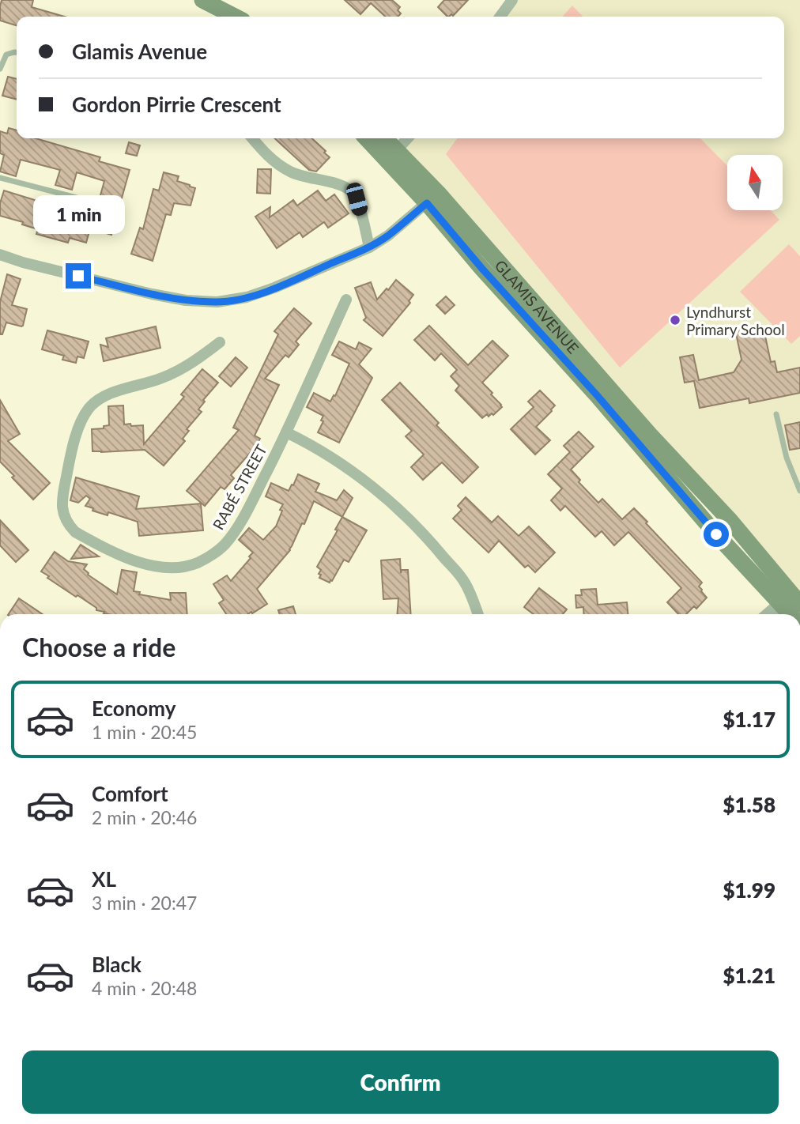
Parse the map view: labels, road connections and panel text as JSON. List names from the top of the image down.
{
  "streets": {
    "main road": ["GLAMIS AVENUE"],
    "street": ["RABÉ STREET"]
  },
  "places": ["Lyndhurst Primary School"],
  "north": "top",
  "page": {
    "banner": ["Glamis Avenue", "Gordon Pirrie Crescent"],
    "bubble": "1 min",
    "heading": "Choose a ride",
    "list": [
      {
        "name": "Economy",
        "note": "1 min · 20:45",
        "value": "$1.17"
      },
      {
        "name": "Comfort",
        "note": "2 min · 20:46",
        "value": "$1.58"
      },
      {
        "name": "XL",
        "note": "3 min · 20:47",
        "value": "$1.99"
      },
      {
        "name": "Black",
        "note": "4 min · 20:48",
        "value": "$1.21"
      }
    ],
    "buttons": "Confirm"
  }
}
